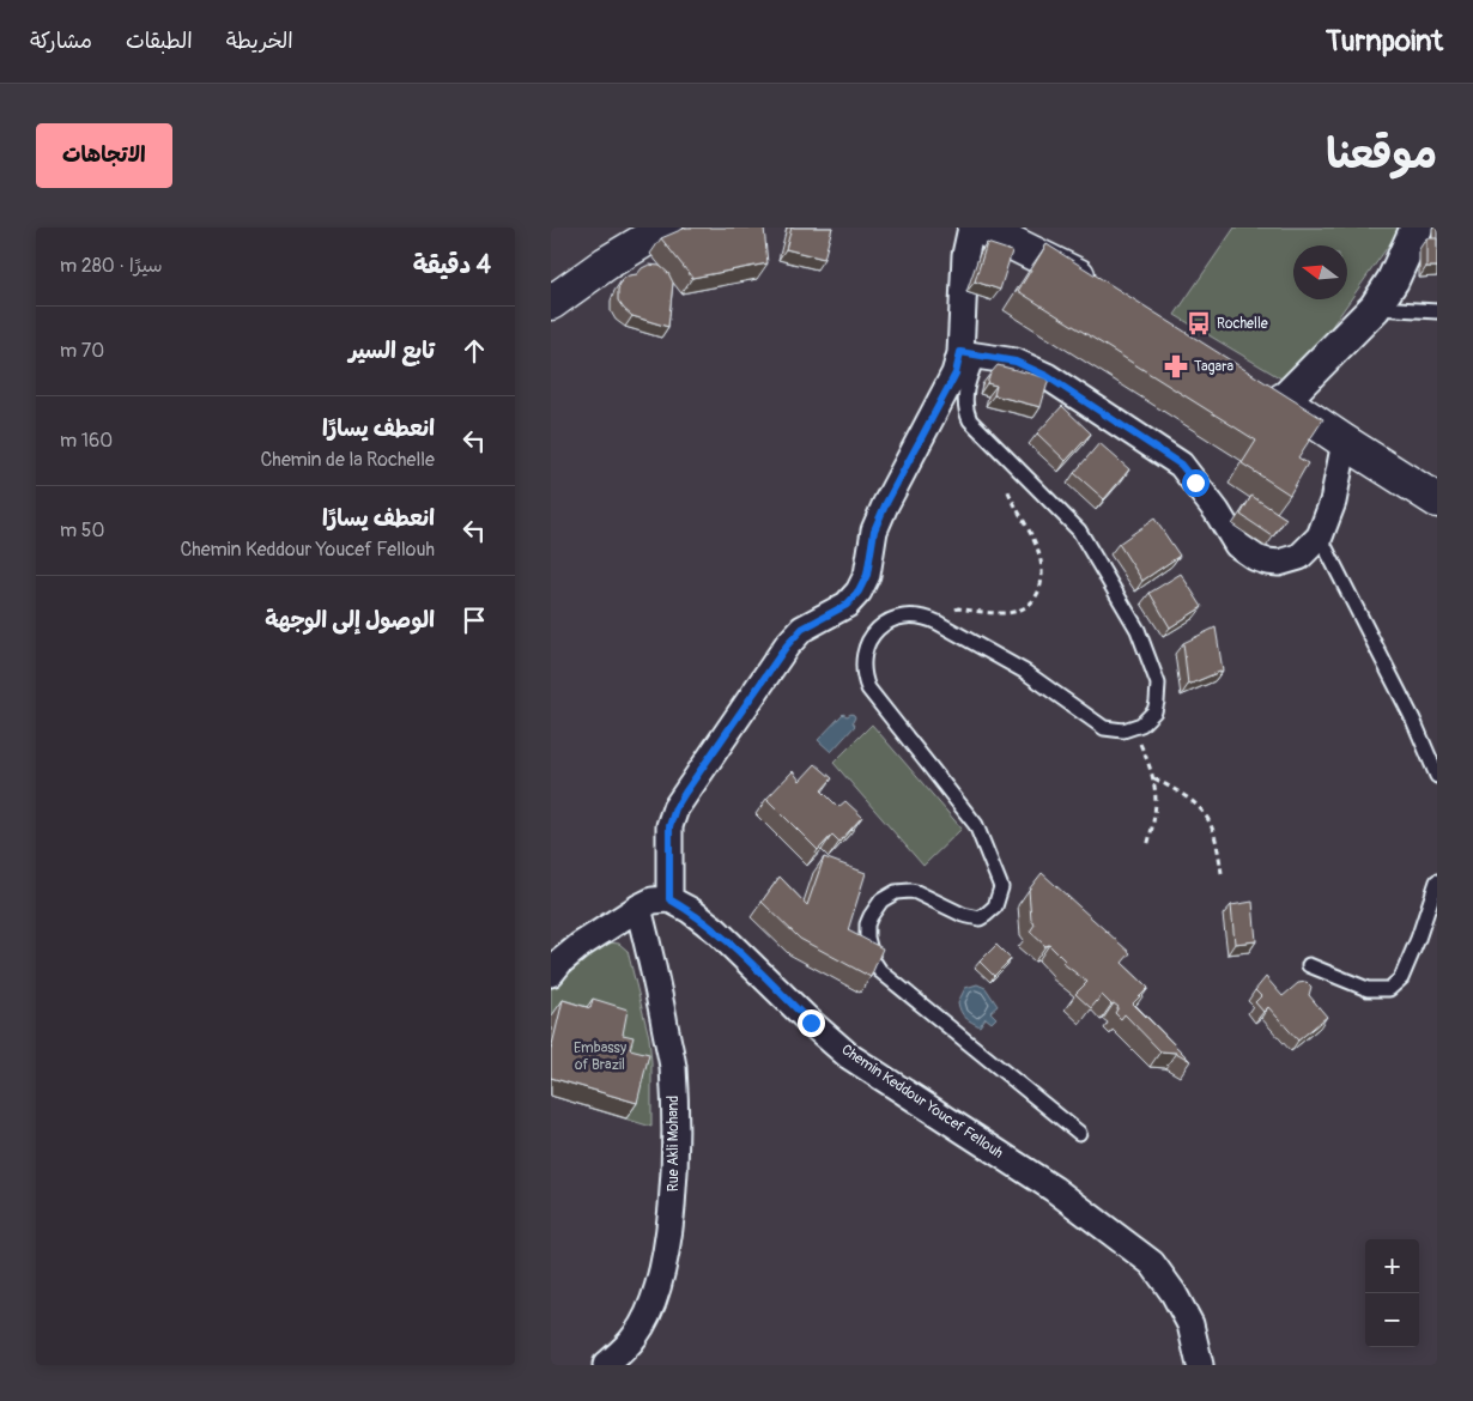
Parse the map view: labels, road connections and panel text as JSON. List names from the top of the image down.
{
  "streets": {
    "street": ["Chemin Keddour Youcef Fellouh", "Rue Akli Mohand"]
  },
  "parks": ["Embassy of Brazil"],
  "places": {
    "bus stop": ["Rochelle"],
    "pharmacy": ["Tagara"]
  },
  "north": "left",
  "page": {
    "header": "Turnpoint",
    "nav": ["الخريطة", "الطبقات", "مشاركة"],
    "title": "موقعنا",
    "buttons": "الاتجاهات",
    "heading": ["4 دقيقة", "سيرًا · 280 m"],
    "list": [
      ["تابع السير", "70 m"],
      ["انعطف يسارًا", "Chemin de la Rochelle", "160 m"],
      ["انعطف يسارًا", "Chemin Keddour Youcef Fellouh", "50 m"],
      "الوصول إلى الوجهة"
    ],
    "map_buttons": ["+", "−"]
  }
}
